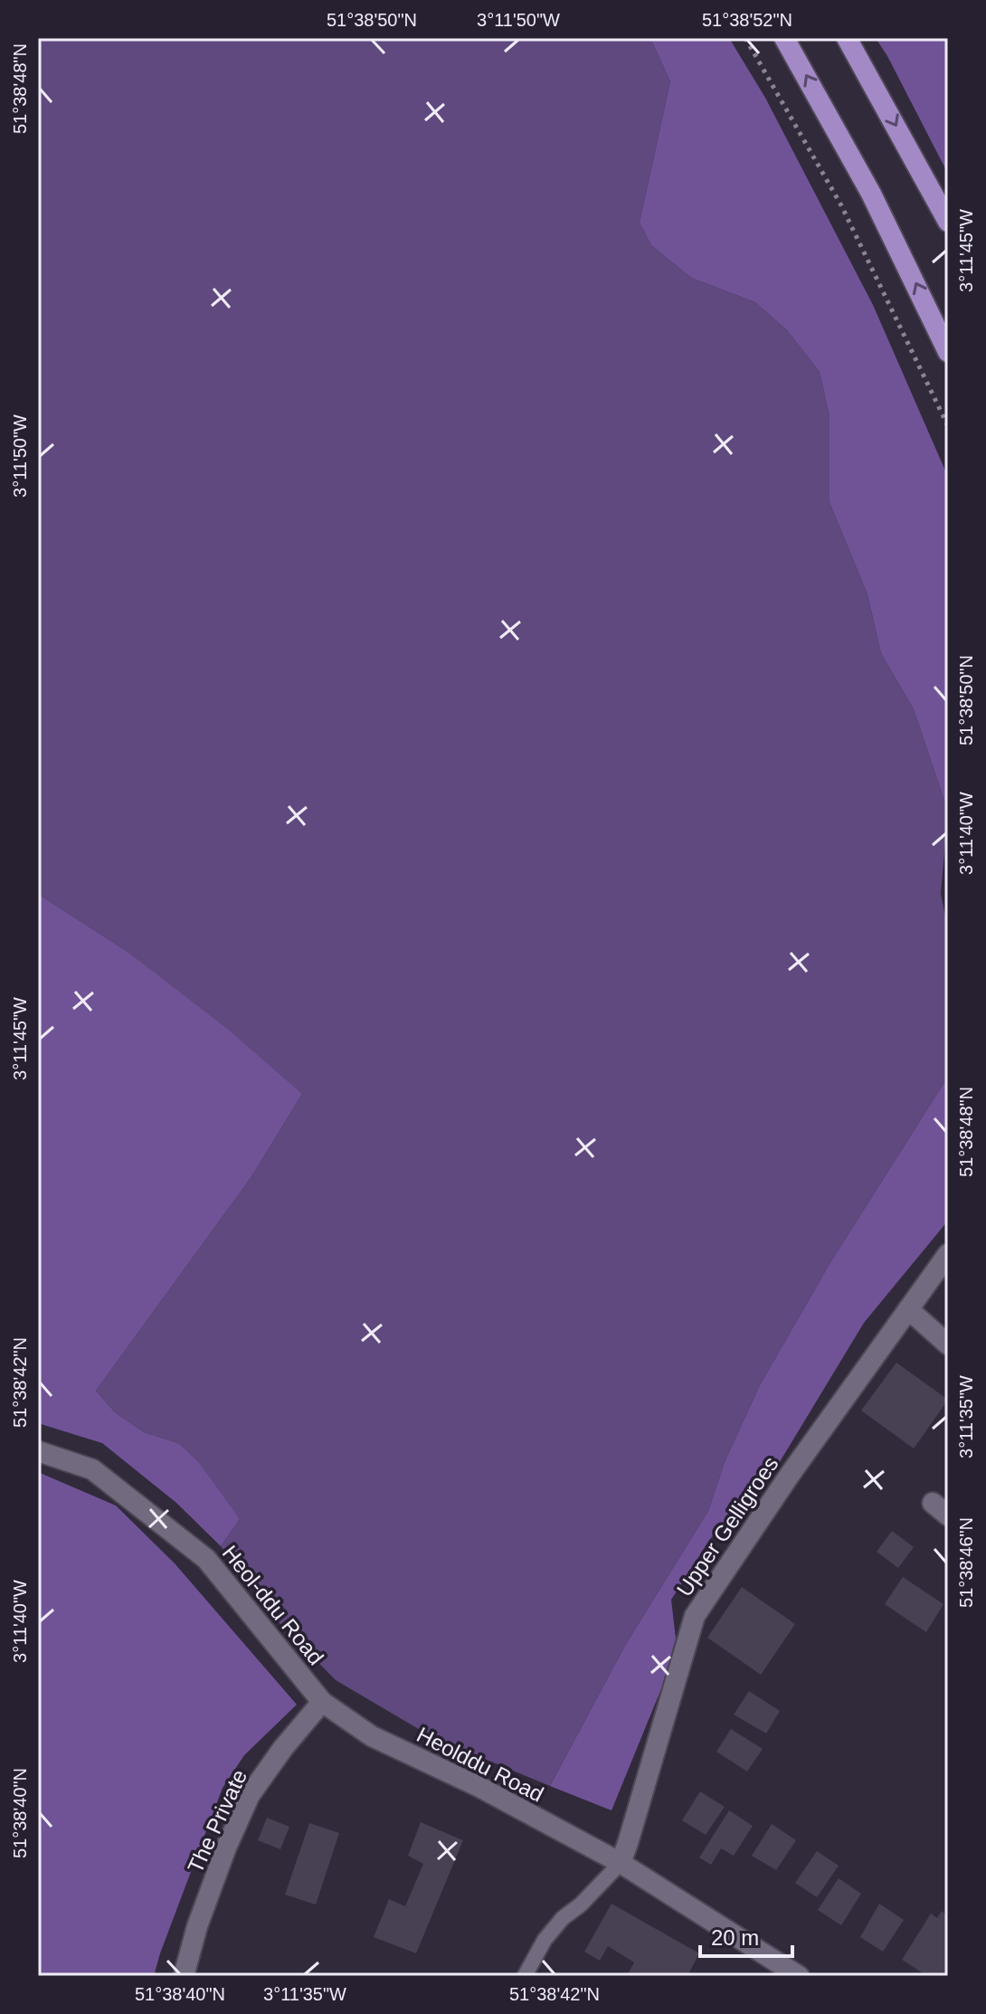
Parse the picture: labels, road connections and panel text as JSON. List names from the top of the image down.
{
  "streets": {
    "street": [
      "Upper Gelligroes",
      "Heol-ddu Road",
      "Heolddu Road",
      "The Private"
    ]
  },
  "crossings": [
    ["Upper Gelligroes", "Heolddu Road"],
    ["Heol-ddu Road", "Heolddu Road"],
    ["Heol-ddu Road", "The Private"],
    ["Heolddu Road", "The Private"]
  ],
  "scale_bar": "20 m",
  "coordinates": [
    "51°38'50\"N",
    "3°11'50\"W",
    "51°38'52\"N",
    "51°38'48\"N",
    "3°11'45\"W",
    "3°11'40\"W",
    "51°38'42\"N",
    "3°11'35\"W",
    "51°38'46\"N",
    "51°38'40\"N"
  ]
}
